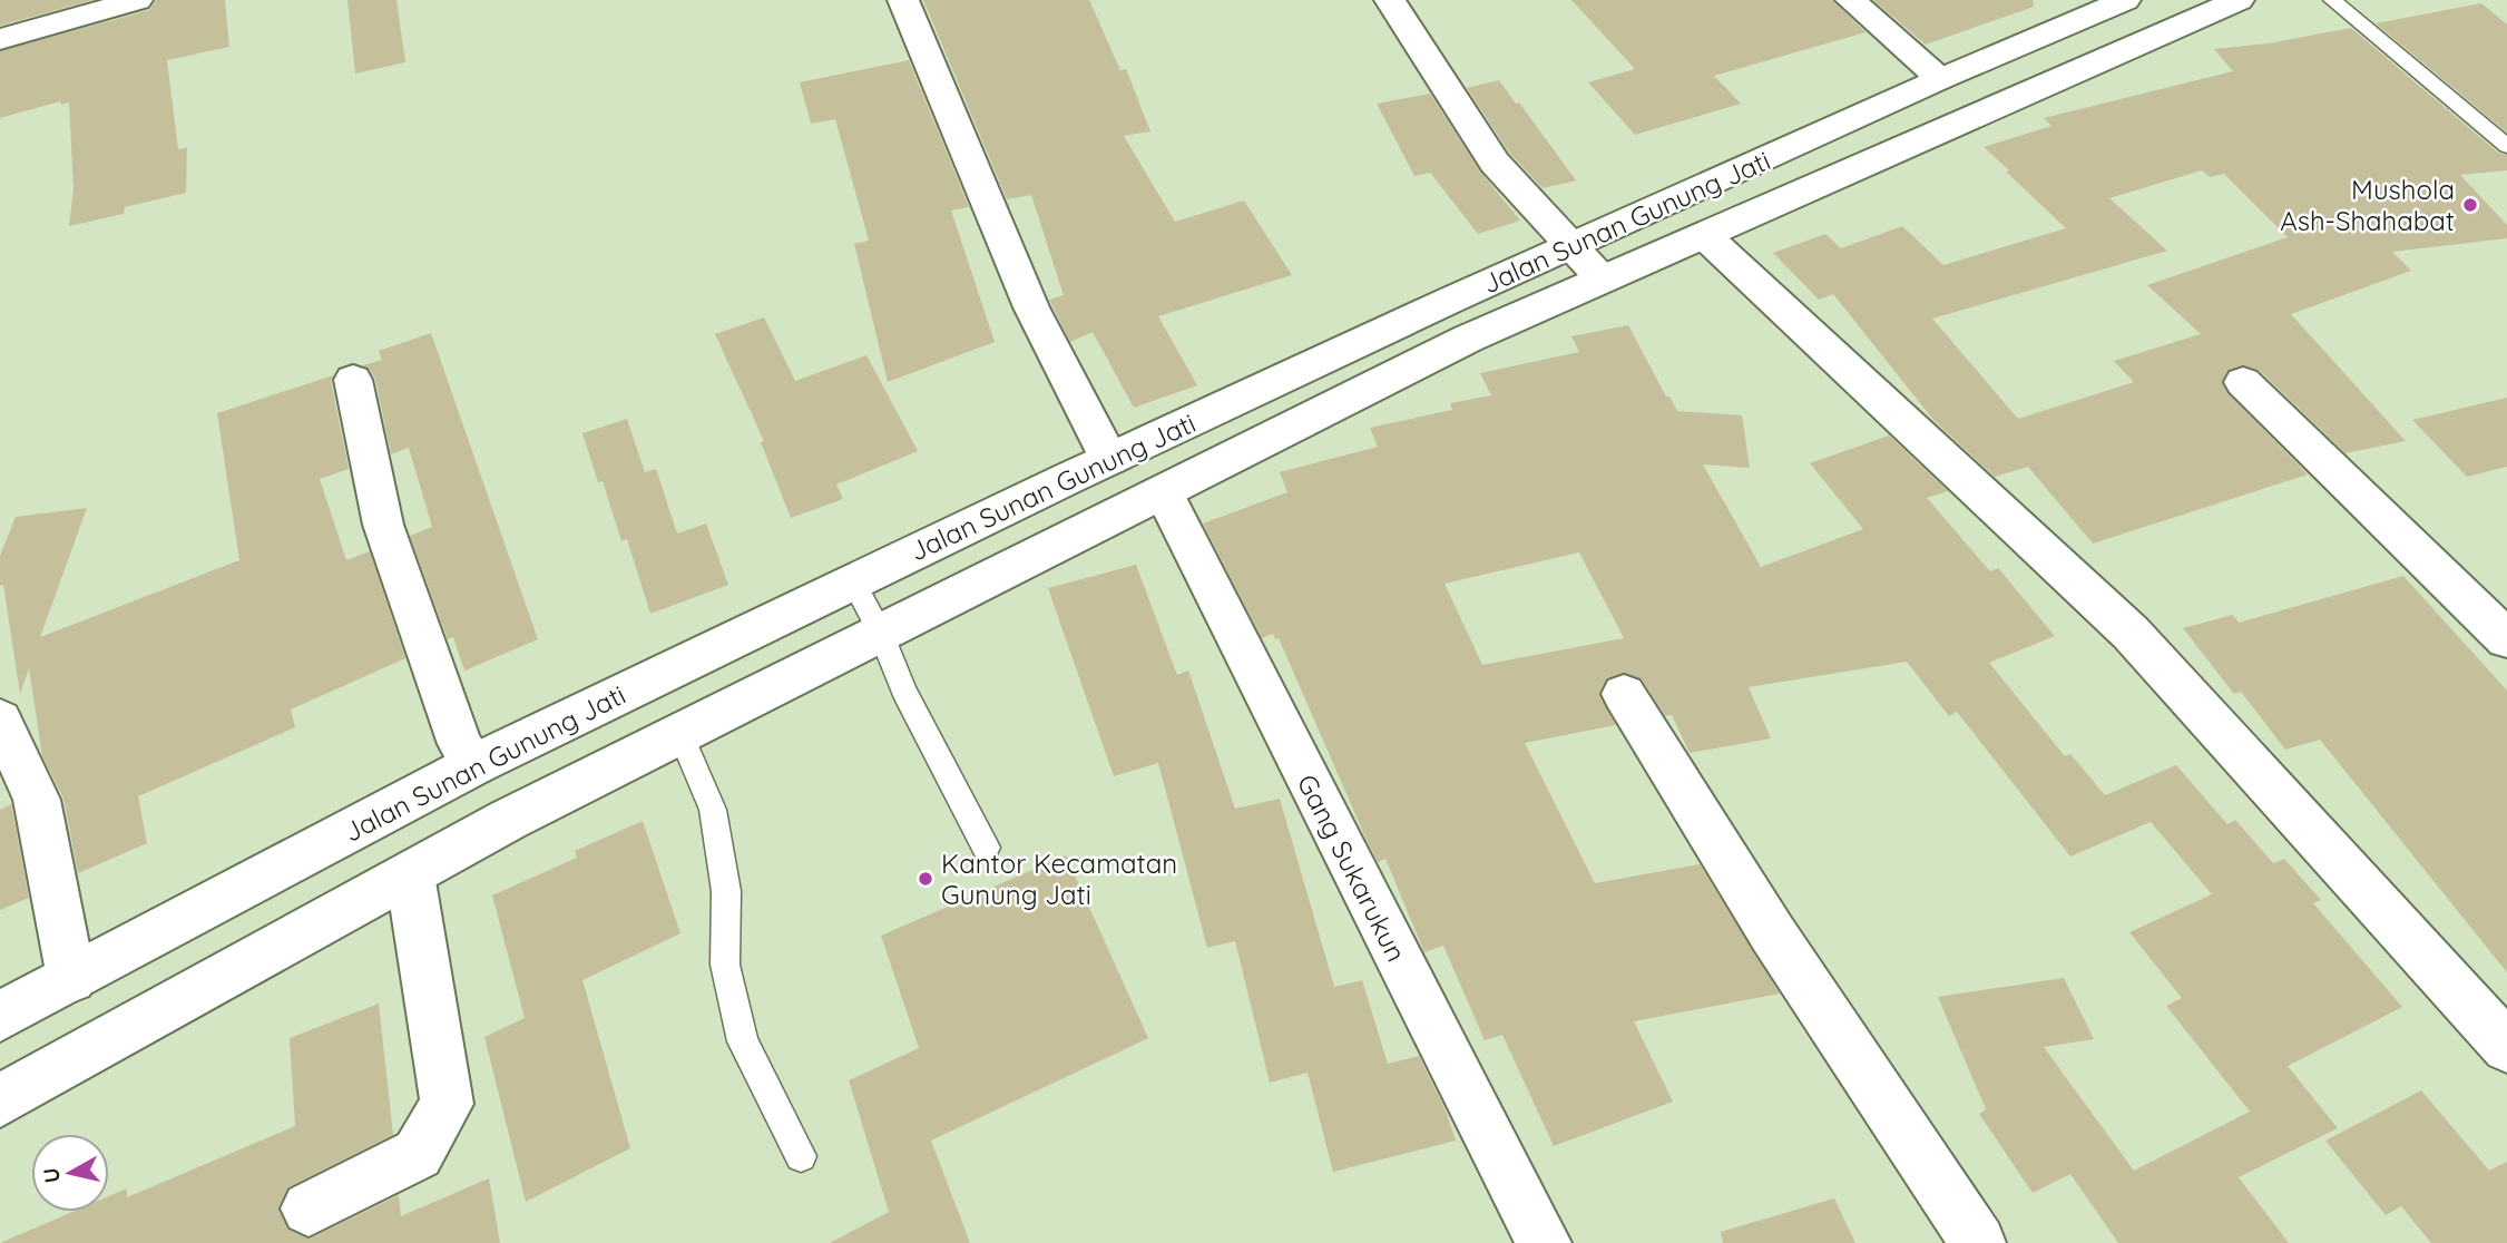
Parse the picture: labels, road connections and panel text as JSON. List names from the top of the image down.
{
  "streets": {
    "main road": ["Jalan Sunan Gunung Jati", "Gang Sukarukun"]
  },
  "places": ["Mushola Ash-Shahabat", "Kantor Kecamatan Gunung Jati"],
  "north": "left"
}
